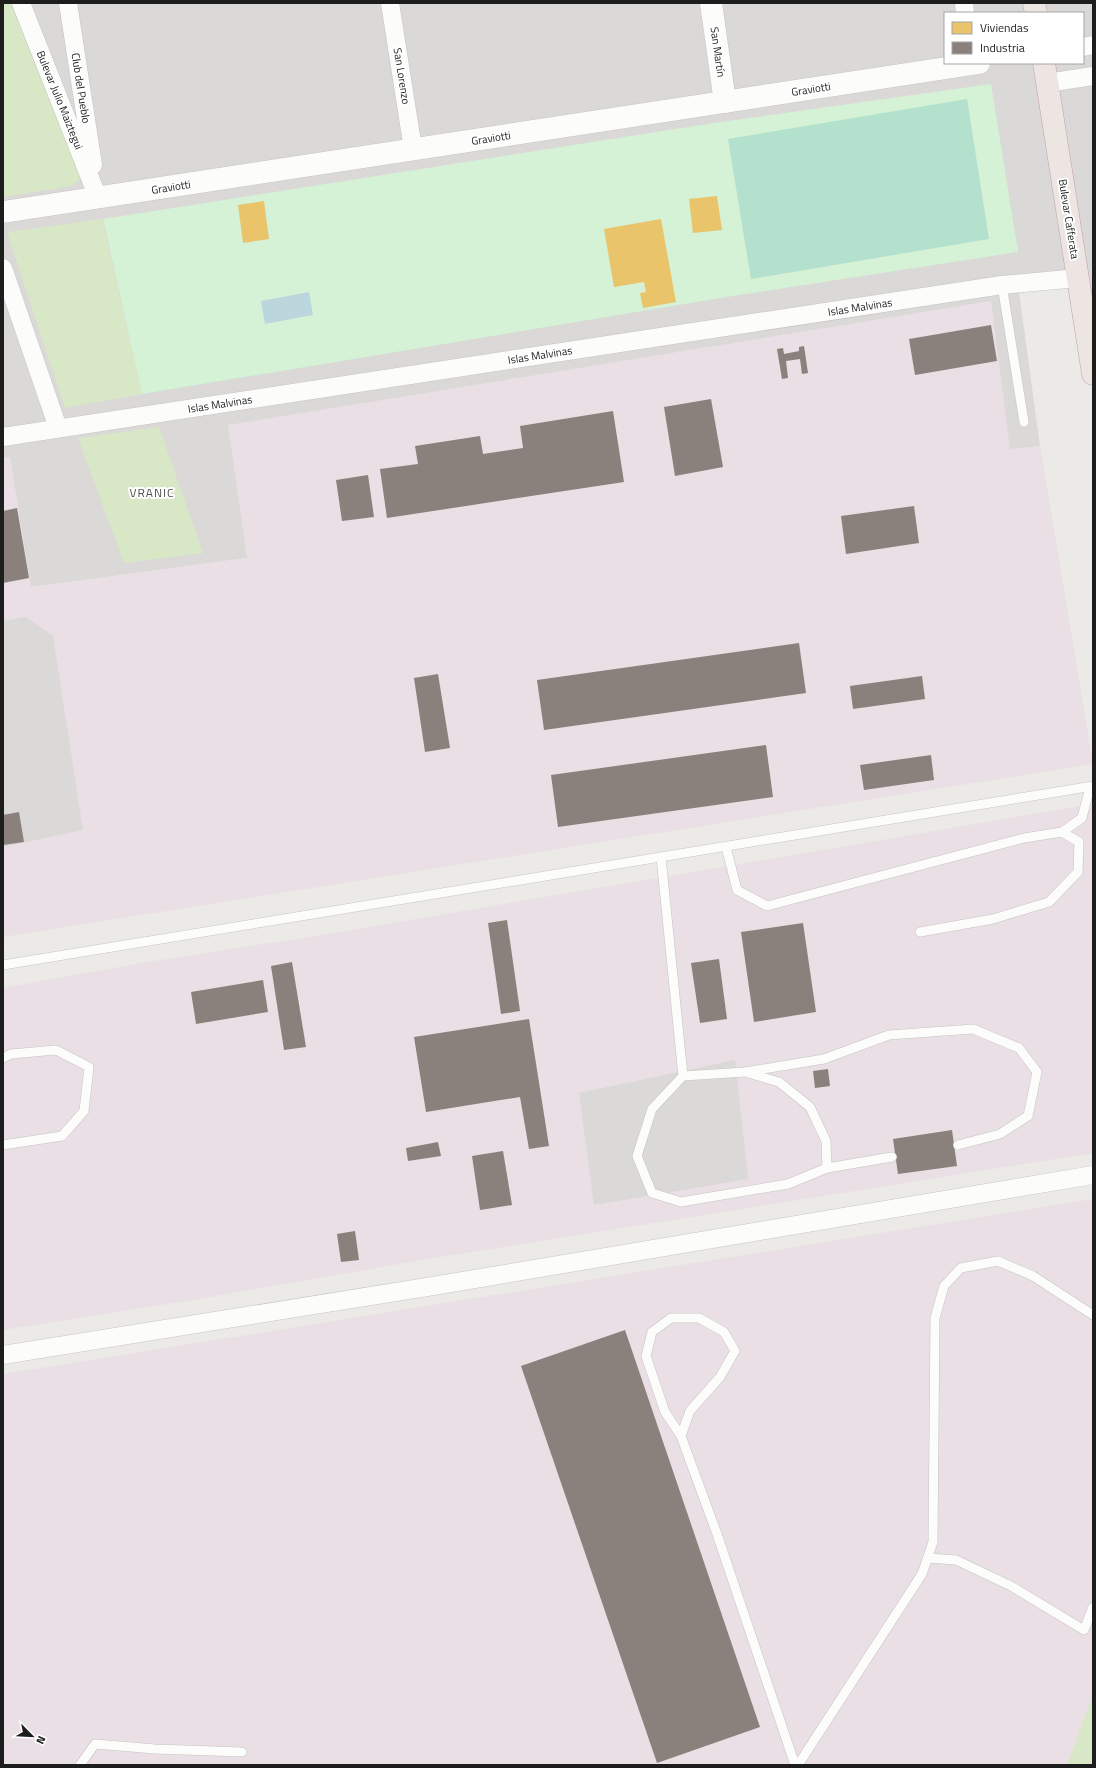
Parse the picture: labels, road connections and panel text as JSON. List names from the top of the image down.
{
  "streets": {
    "highway": ["Bulevar Cafferata"],
    "street": [
      "San Martín",
      "San Lorenzo",
      "Club del Pueblo",
      "Graviotti",
      "Bulevar Julio Maiztegui",
      "Islas Malvinas"
    ]
  },
  "crossings": [
    ["San Martín", "Graviotti"],
    ["San Lorenzo", "Graviotti"],
    ["Club del Pueblo", "Graviotti"],
    ["Club del Pueblo", "Bulevar Julio Maiztegui"],
    ["Graviotti", "Bulevar Julio Maiztegui"],
    ["Bulevar Cafferata", "Islas Malvinas"]
  ],
  "districts": ["VRANIC"],
  "legend": ["Viviendas", "Industria"],
  "north": "bottom right"
}
